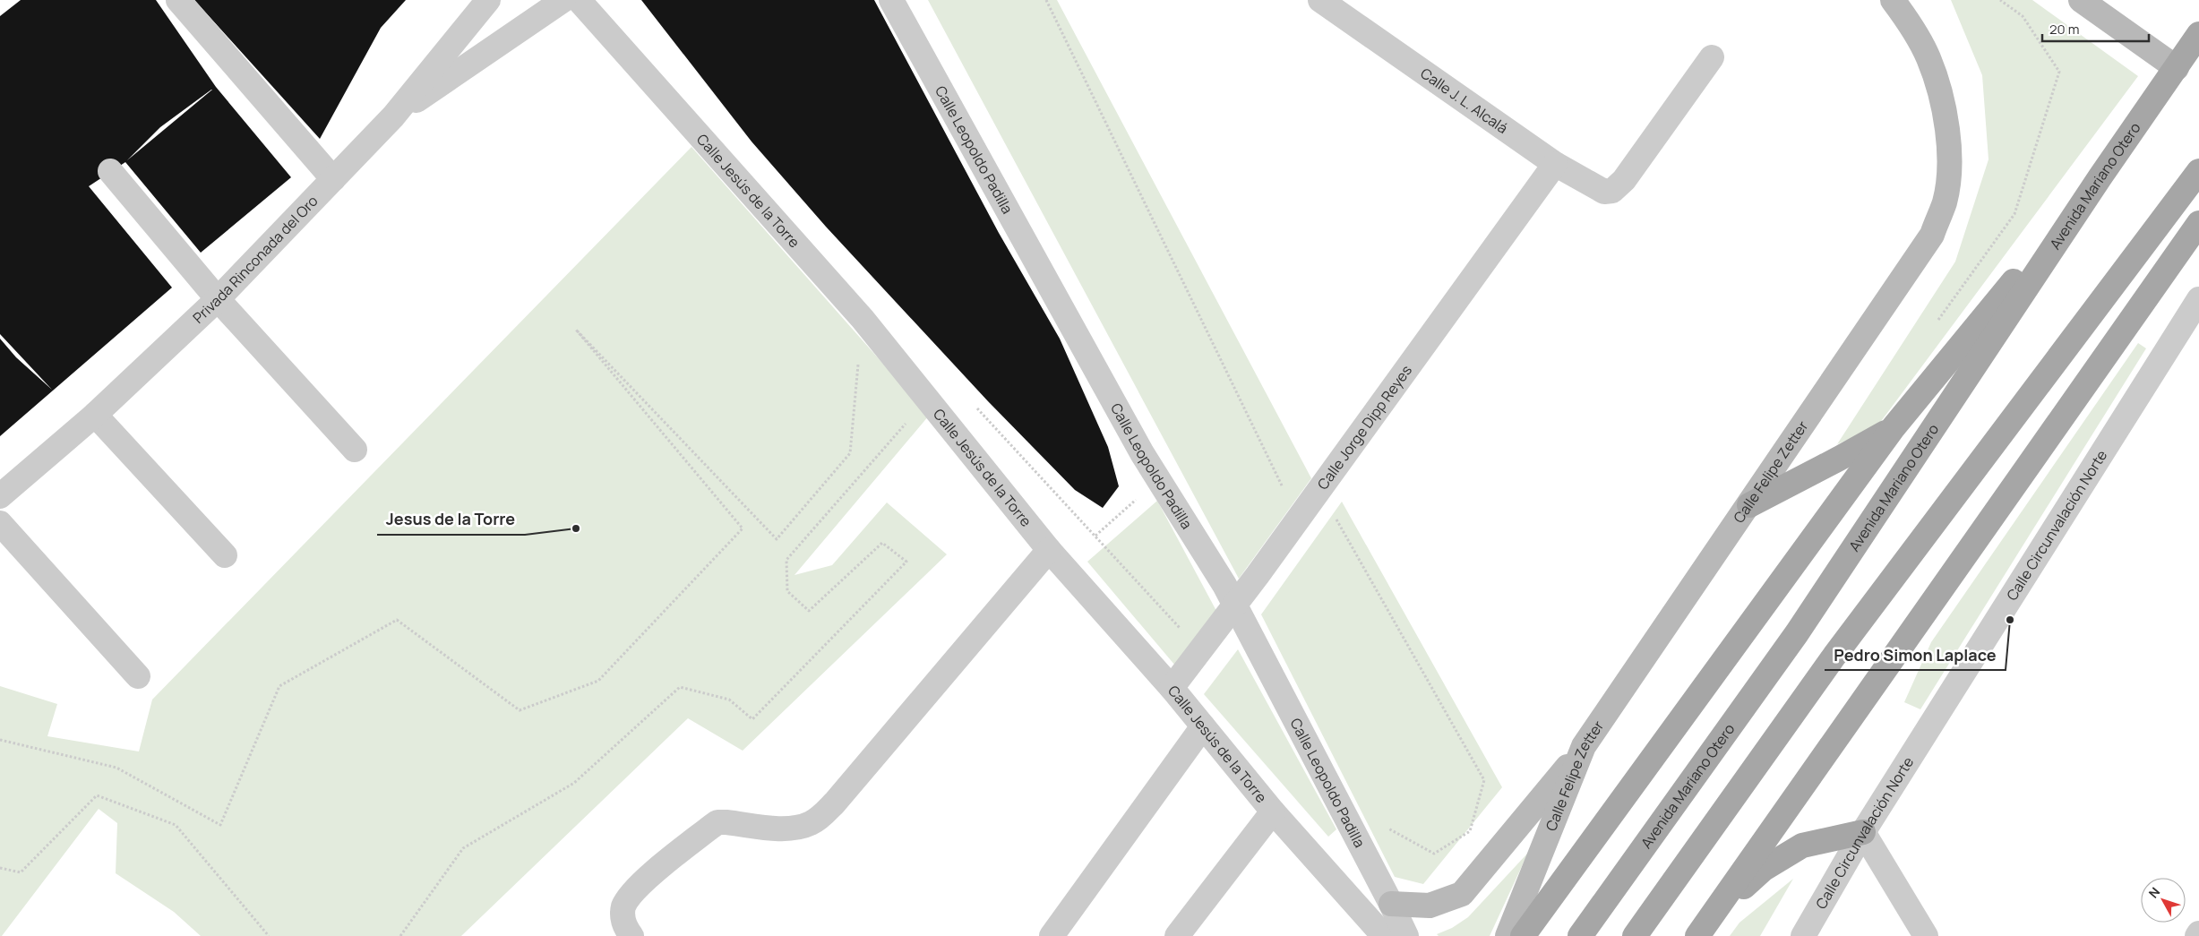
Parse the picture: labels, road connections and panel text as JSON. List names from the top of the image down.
{
  "streets": {
    "main road": ["Avenida Mariano Otero", "Calle Felipe Zetter"],
    "street": [
      "Calle J. L. Alcalá",
      "Calle Leopoldo Padilla",
      "Calle Jesús de la Torre",
      "Privada Rinconada del Oro",
      "Calle Jorge Dipp Reyes",
      "Calle Circunvalación Norte"
    ]
  },
  "crossings": [
    ["Calle J. L. Alcalá", "Calle Jorge Dipp Reyes"],
    ["Calle Leopoldo Padilla", "Calle Jorge Dipp Reyes"],
    ["Calle Jesús de la Torre", "Calle Jorge Dipp Reyes"]
  ],
  "places": ["Jesus de la Torre", "Pedro Simon Laplace"],
  "scale_bar": "20 m",
  "north": "top left"
}
